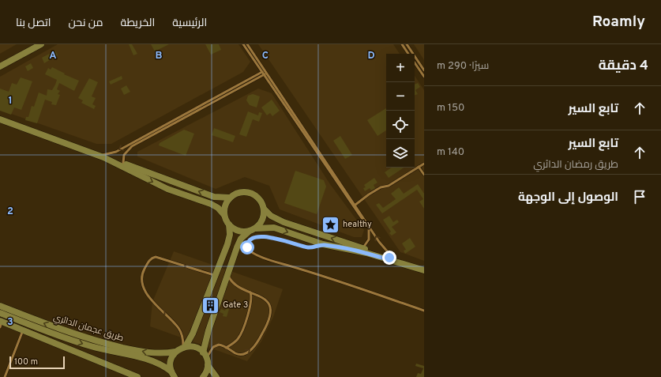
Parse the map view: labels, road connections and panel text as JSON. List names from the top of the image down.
{
  "streets": {
    "street": ["طريق عجمان الدائري"]
  },
  "places": {
    "place": ["healthy"],
    "building": ["Gate 3"]
  },
  "scale_bar": "100 m",
  "page": {
    "header": "Roamly",
    "nav": [
      "الرئيسية",
      "الخريطة",
      "من نحن",
      "اتصل بنا"
    ],
    "heading": ["4 دقيقة", "سيرًا · 290 m"],
    "map_buttons": ["+", "−"],
    "list": [
      ["تابع السير", "150 m"],
      ["تابع السير", "طريق رمضان الدائري", "140 m"],
      "الوصول إلى الوجهة"
    ],
    "scale": "100 m"
  },
  "grid": {
    "columns": [
      "A",
      "B",
      "C",
      "D"
    ],
    "rows": ["1", "2", "3"]
  }
}
